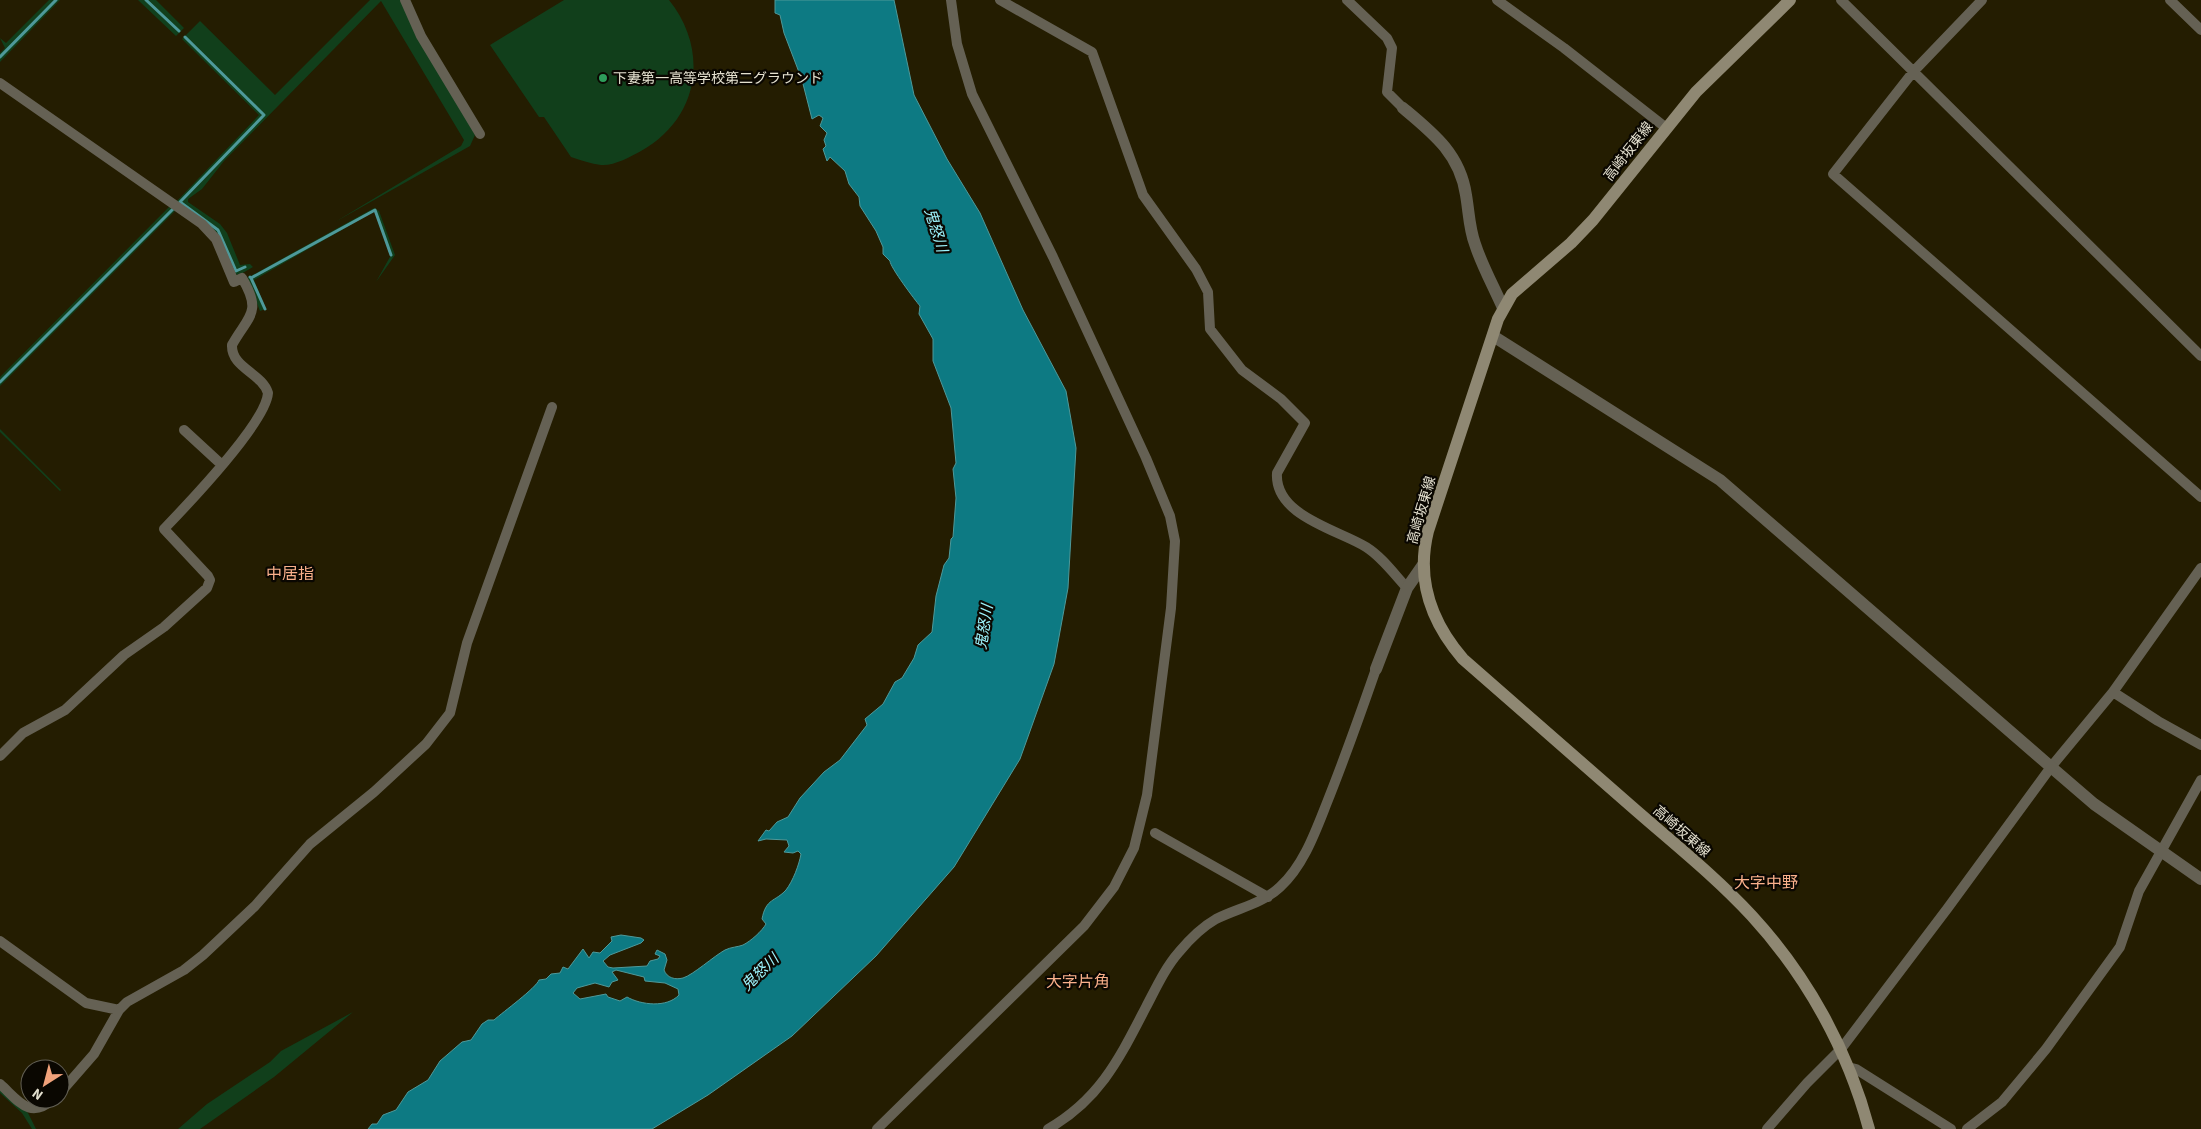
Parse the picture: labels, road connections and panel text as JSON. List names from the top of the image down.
{
  "streets": {
    "main road": ["高崎坂東線"]
  },
  "districts": ["中居指", "大字中野", "大字片角"],
  "water": ["鬼怒川"],
  "places": ["下妻第一高等学校第二グラウンド"],
  "north": "bottom left"
}
